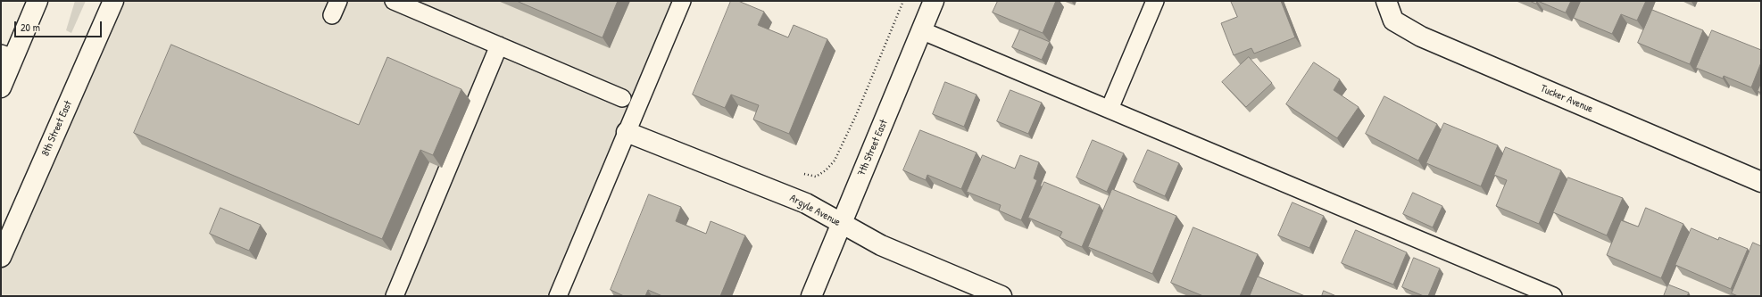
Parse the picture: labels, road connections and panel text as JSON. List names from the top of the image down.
{
  "streets": {
    "street": [
      "Tucker Avenue",
      "8th Street East",
      "7th Street East",
      "Argyle Avenue"
    ]
  },
  "crossings": [
    ["7th Street East", "Argyle Avenue"]
  ],
  "scale_bar": "20 m"
}
